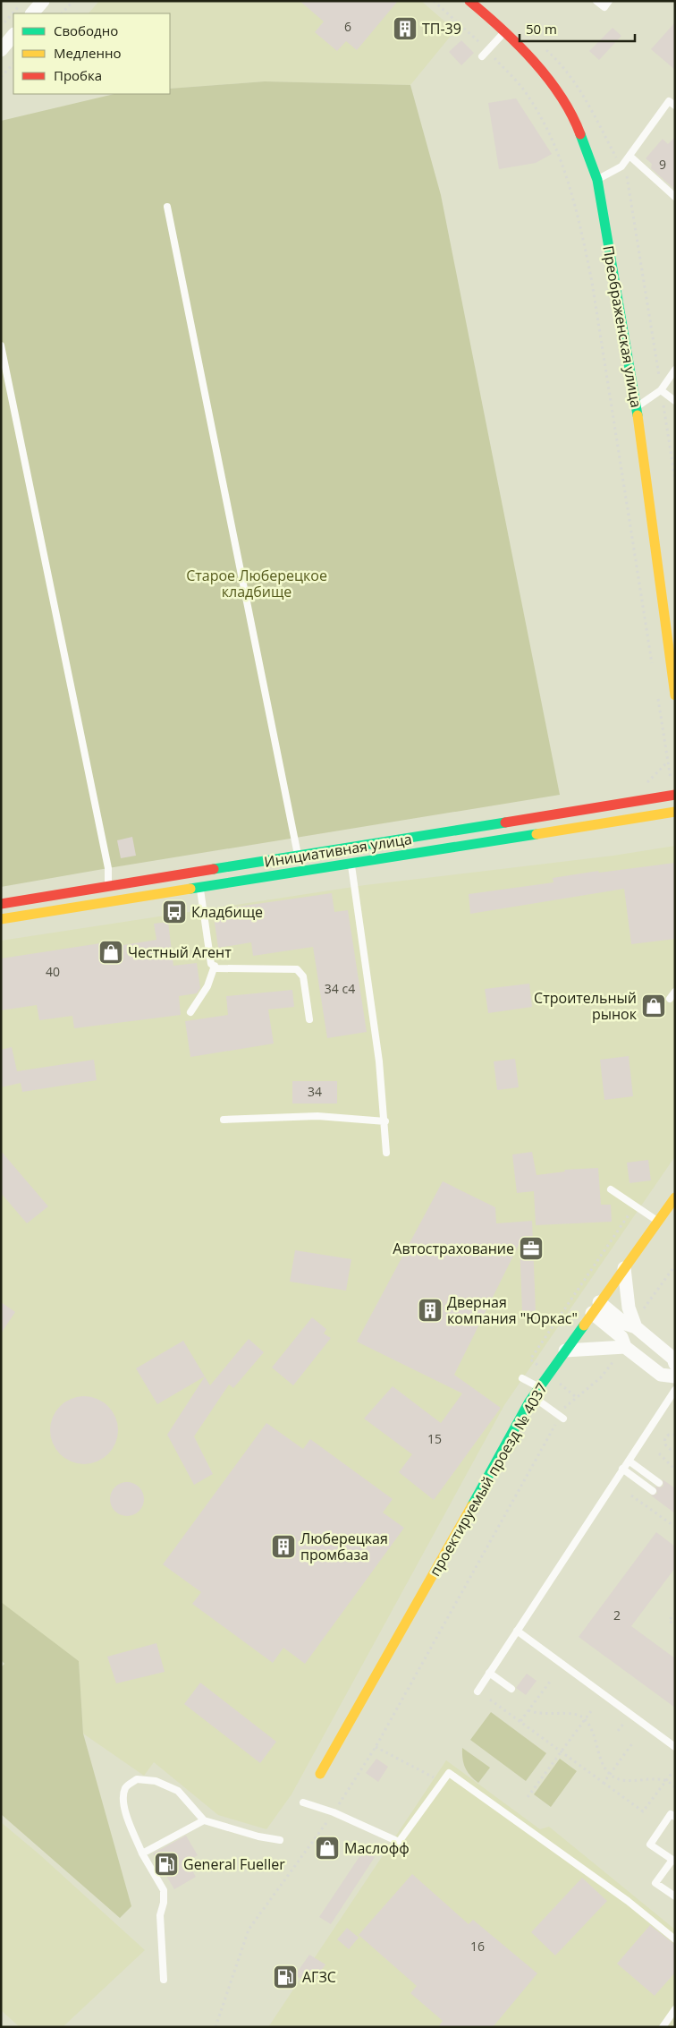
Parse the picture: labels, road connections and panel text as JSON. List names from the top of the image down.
{
  "streets": {
    "main road": ["Преображенская улица", "Инициативная улица", "проектируемый проезд № 4037"]
  },
  "parks": ["Старое Люберецкое кладбище"],
  "places": {
    "building": ["ТП-39", "Дверная компания \"Юркас\"", "Люберецкая промбаза"],
    "bus stop": ["Кладбище"],
    "shop": ["Честный Агент", "Строительный рынок", "Маслофф"],
    "office": ["Автострахование"],
    "fuel station": ["General Fueller", "АГЗС"]
  },
  "house_numbers": [
    "6",
    "9",
    "40",
    "34 с4",
    "34",
    "15",
    "2",
    "16"
  ],
  "legend": ["Свободно", "Медленно", "Пробка"],
  "scale_bar": "50 m"
}
